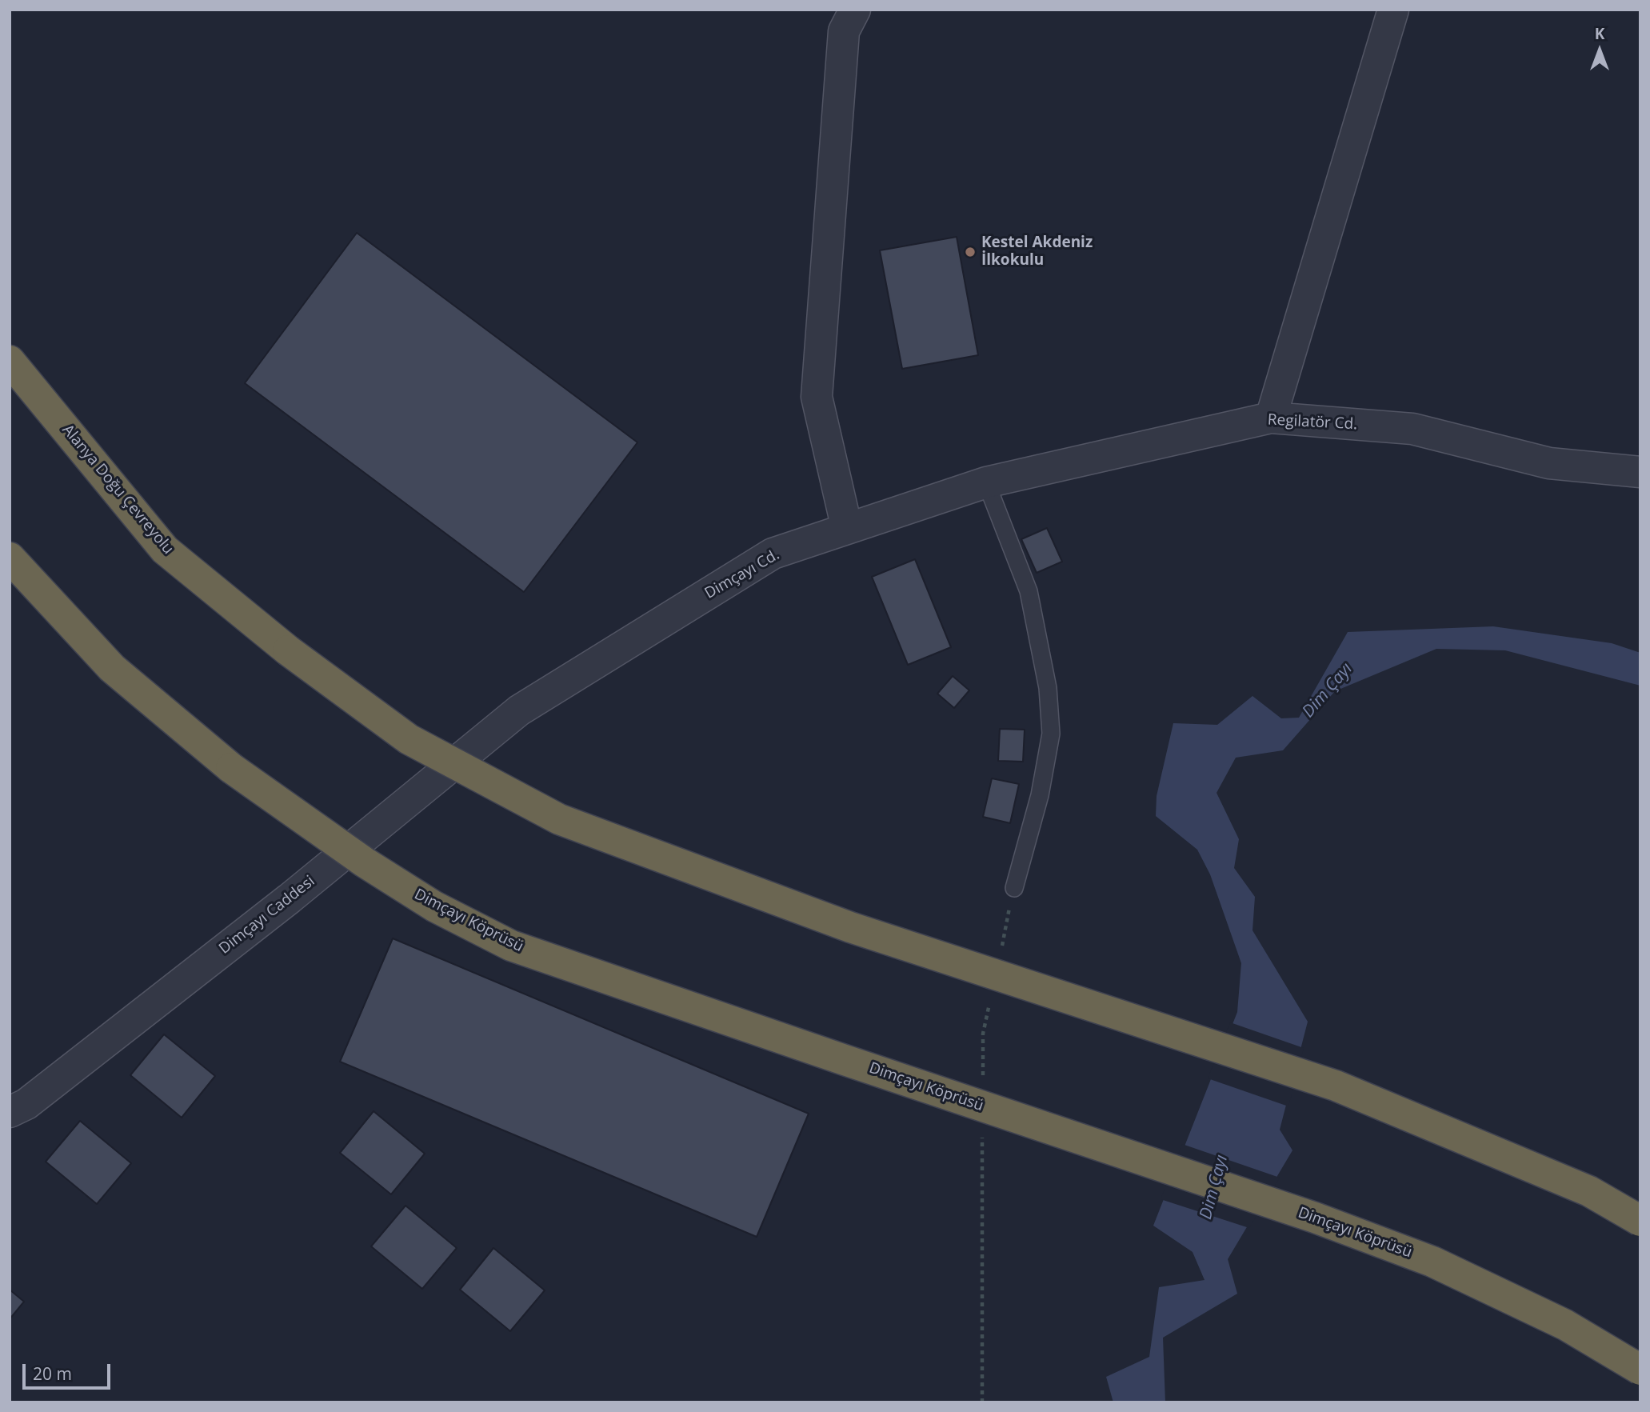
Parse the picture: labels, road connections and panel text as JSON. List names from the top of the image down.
{
  "streets": {
    "highway": ["Alanya Doğu Çevreyolu", "Dimçayı Köprüsü"],
    "street": ["Regilatör Cd.", "Dimçayı Cd.", "Dimçayı Caddesi"]
  },
  "crossings": [
    ["Regilatör Cd.", "Dimçayı Cd."],
    ["Dimçayı Cd.", "Dimçayı Caddesi"]
  ],
  "water": ["Dim Çayı"],
  "places": ["Kestel Akdeniz İlkokulu"],
  "scale_bar": "20 m",
  "north": "top"
}
